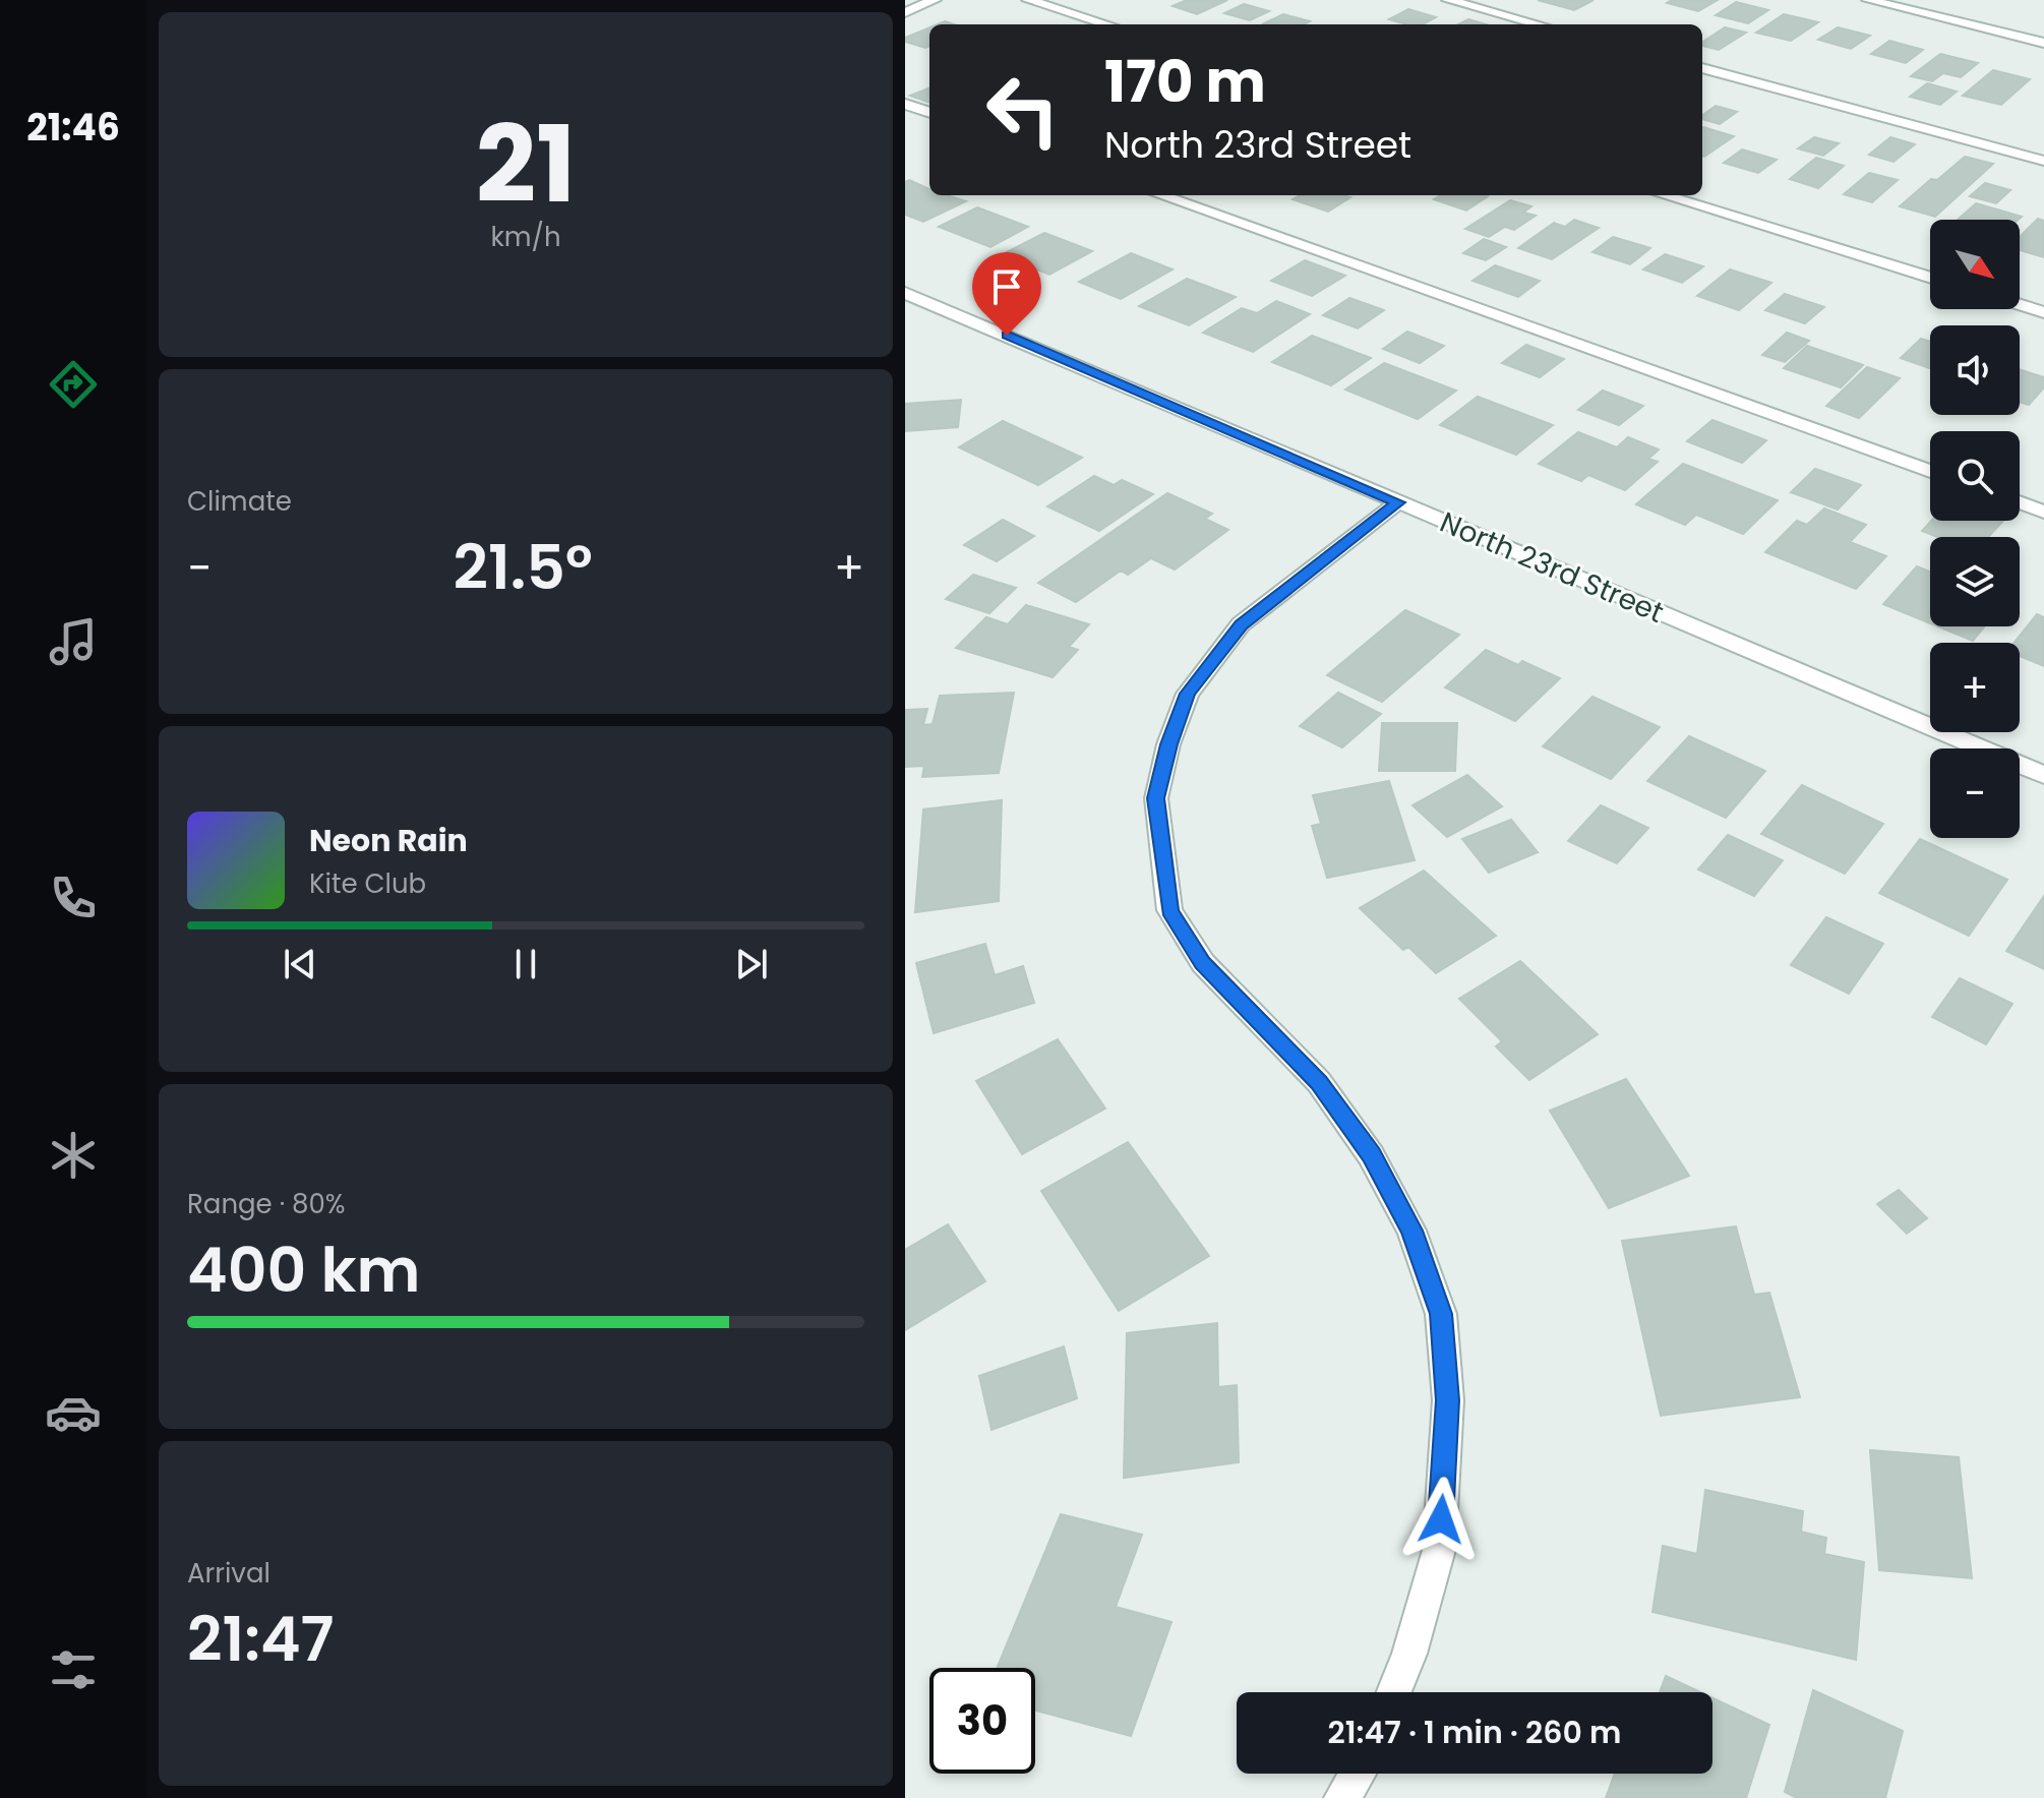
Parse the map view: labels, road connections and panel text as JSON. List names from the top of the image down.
{
  "streets": {
    "street": ["North 23rd Street"]
  },
  "north": "bottom right",
  "page": {
    "tabs": "21:46",
    "tile": [
      ["21", "km/h"],
      "Climate",
      ["Range · 80%", "400 km"],
      ["Arrival", "21:47"]
    ],
    "turn": ["170 m", "North 23rd Street"],
    "map_buttons": ["+", "−"],
    "heat": ["−", "21.5°", "+"],
    "song": ["Neon Rain", "Kite Club"],
    "limit": "30",
    "trip": "21:47 · 1 min · 260 m"
  }
}
